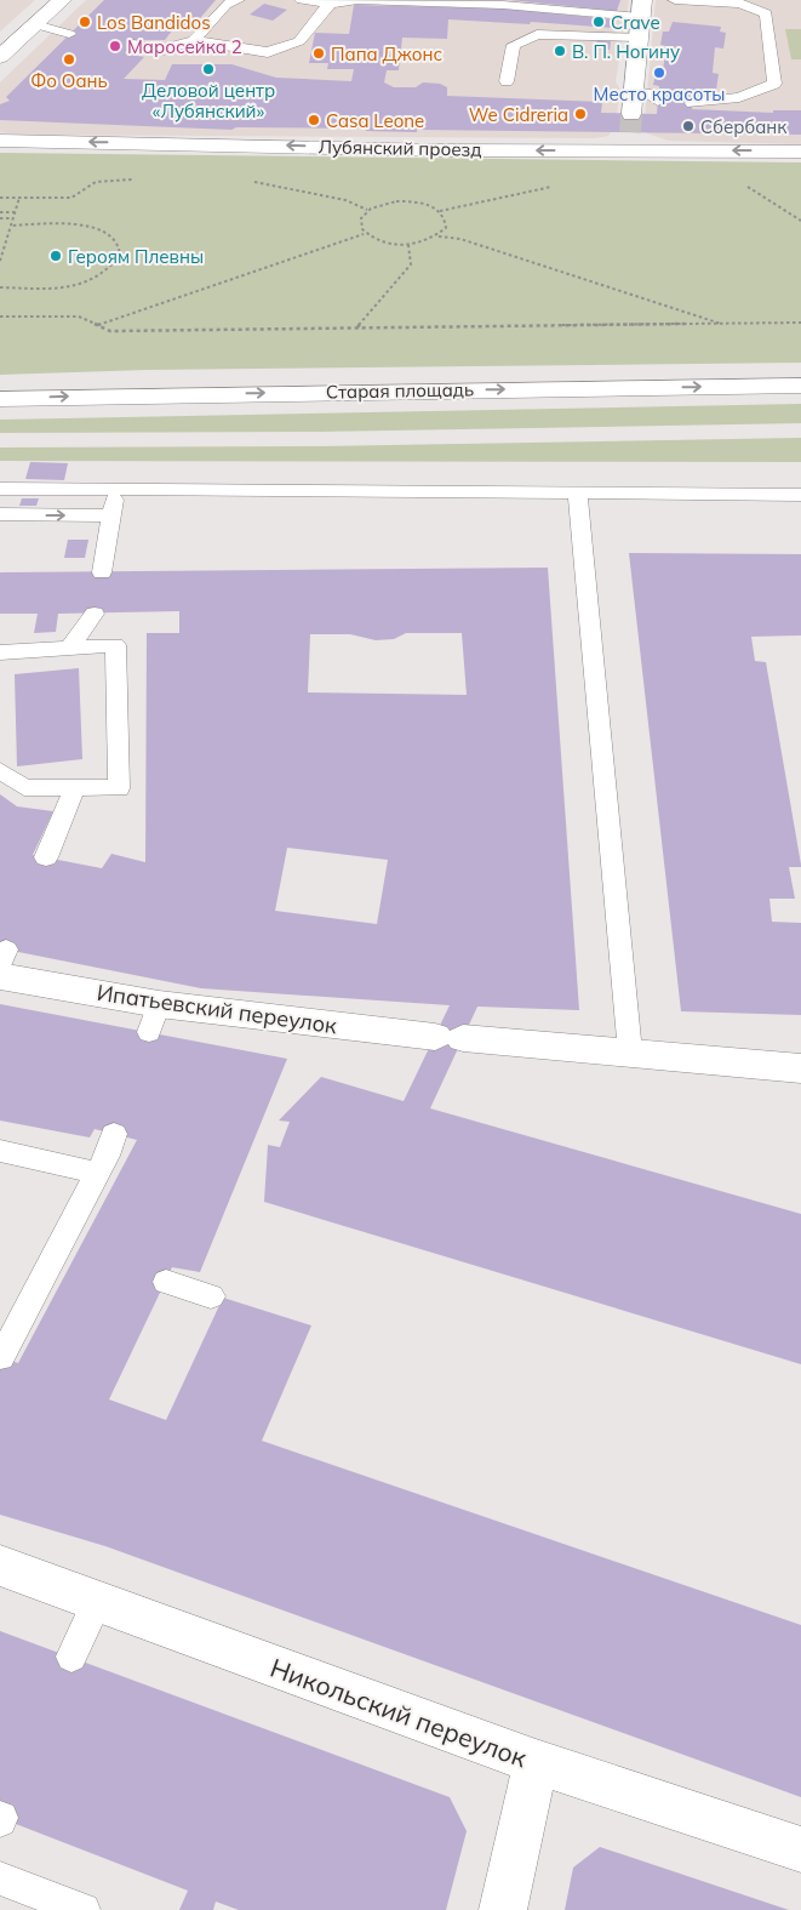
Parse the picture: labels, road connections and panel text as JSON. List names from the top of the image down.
{
  "streets": {
    "main road": [
      "Лубянский проезд",
      "Старая площадь",
      "Ипатьевский переулок",
      "Никольский переулок"
    ]
  },
  "one_way": ["Лубянский проезд", "Старая площадь"],
  "places": [
    "Los Bandidos",
    "Crave",
    "Маросейка 2",
    "В. П. Ногину",
    "Папа Джонс",
    "Фо Оань",
    "Деловой центр «Лубянский»",
    "Место красоты",
    "We Cidreria",
    "Casa Leone",
    "Сбербанк",
    "Героям Плевны"
  ]
}
